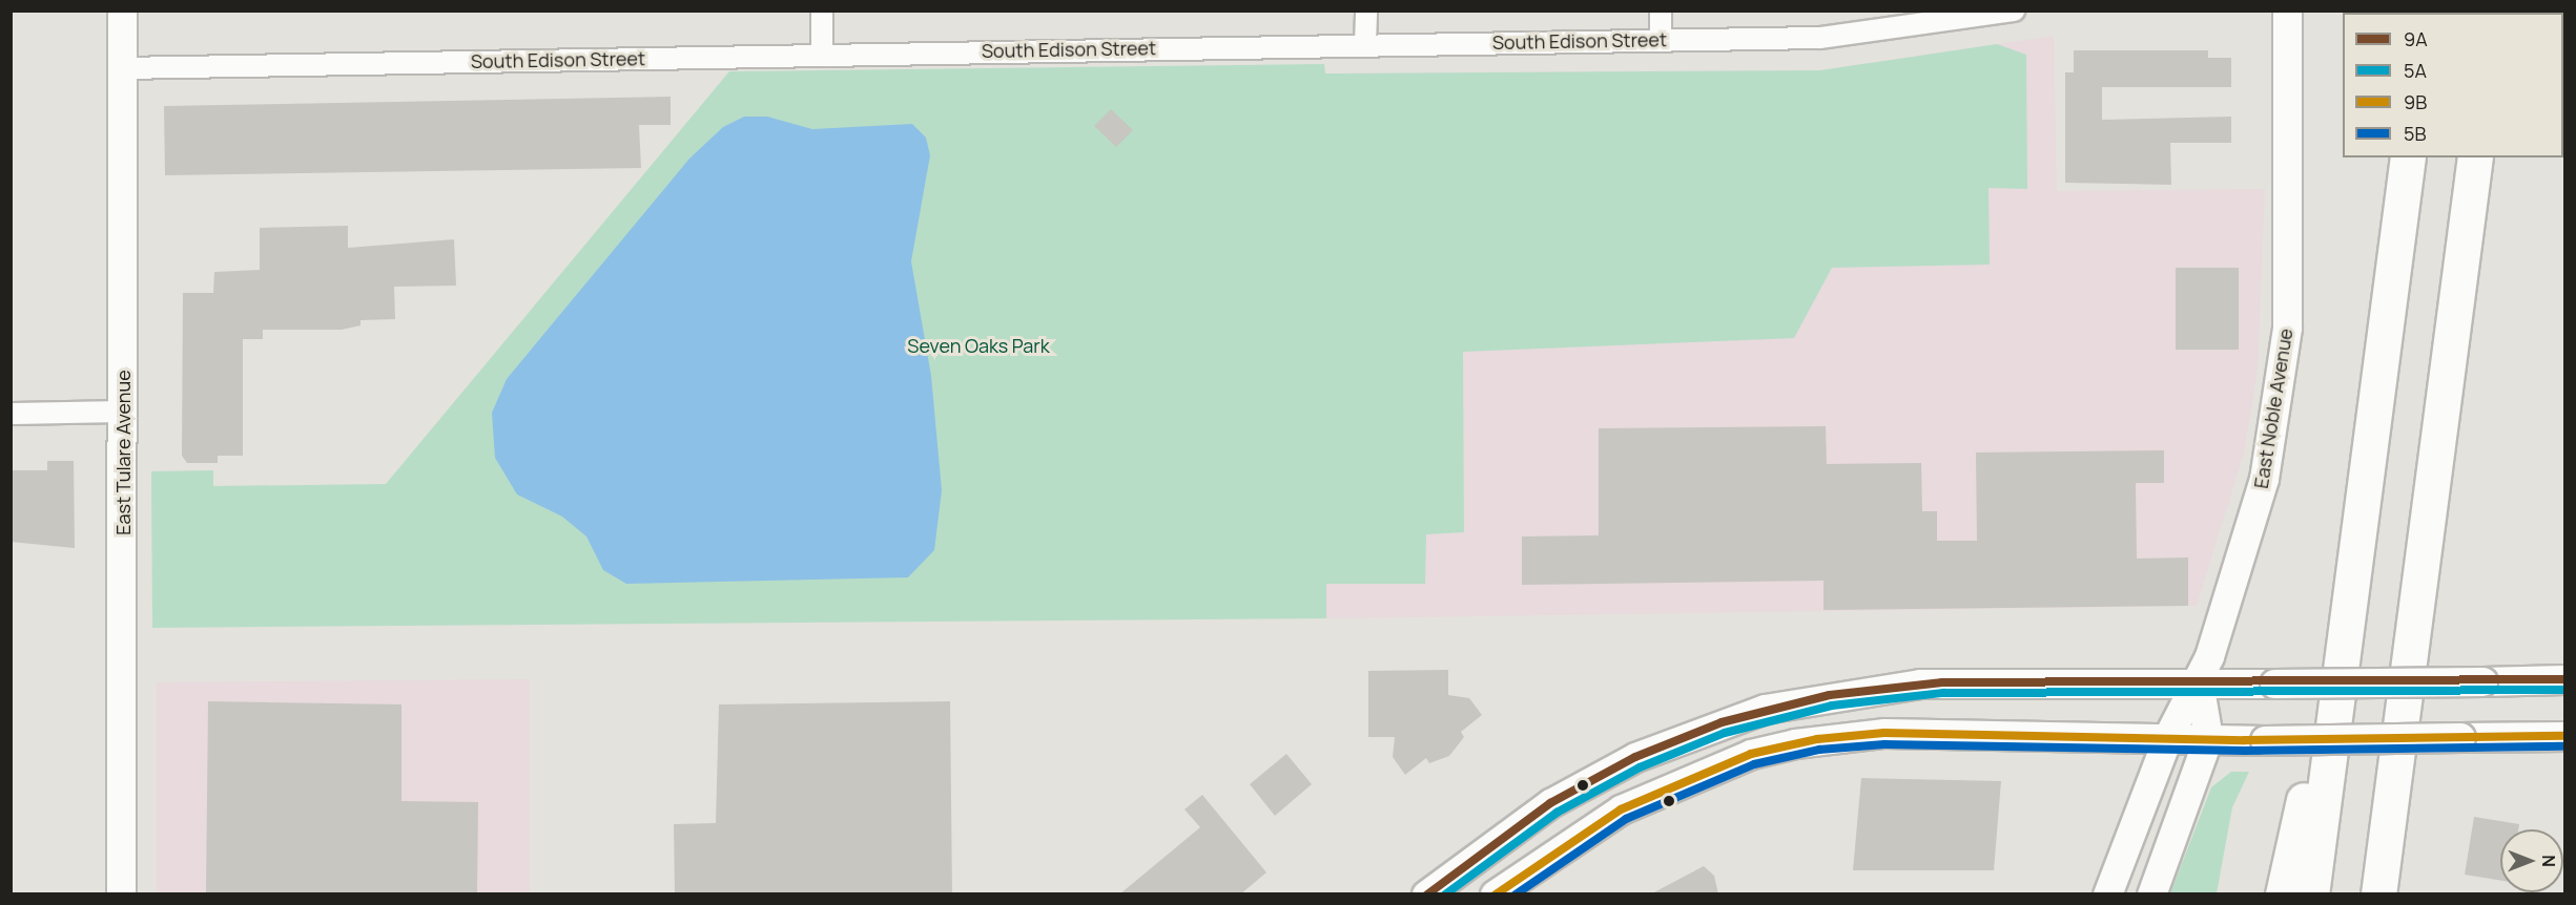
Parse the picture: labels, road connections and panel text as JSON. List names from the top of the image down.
{
  "streets": {
    "main road": ["East Noble Avenue", "East Tulare Avenue"],
    "street": ["South Edison Street"]
  },
  "crossings": [
    ["South Edison Street", "East Tulare Avenue"]
  ],
  "parks": ["Seven Oaks Park"],
  "lines": [
    "transit line 9A",
    "transit line 5A",
    "transit line 9B",
    "transit line 5B"
  ],
  "legend": [
    "9A",
    "5A",
    "9B",
    "5B"
  ],
  "north": "right"
}
